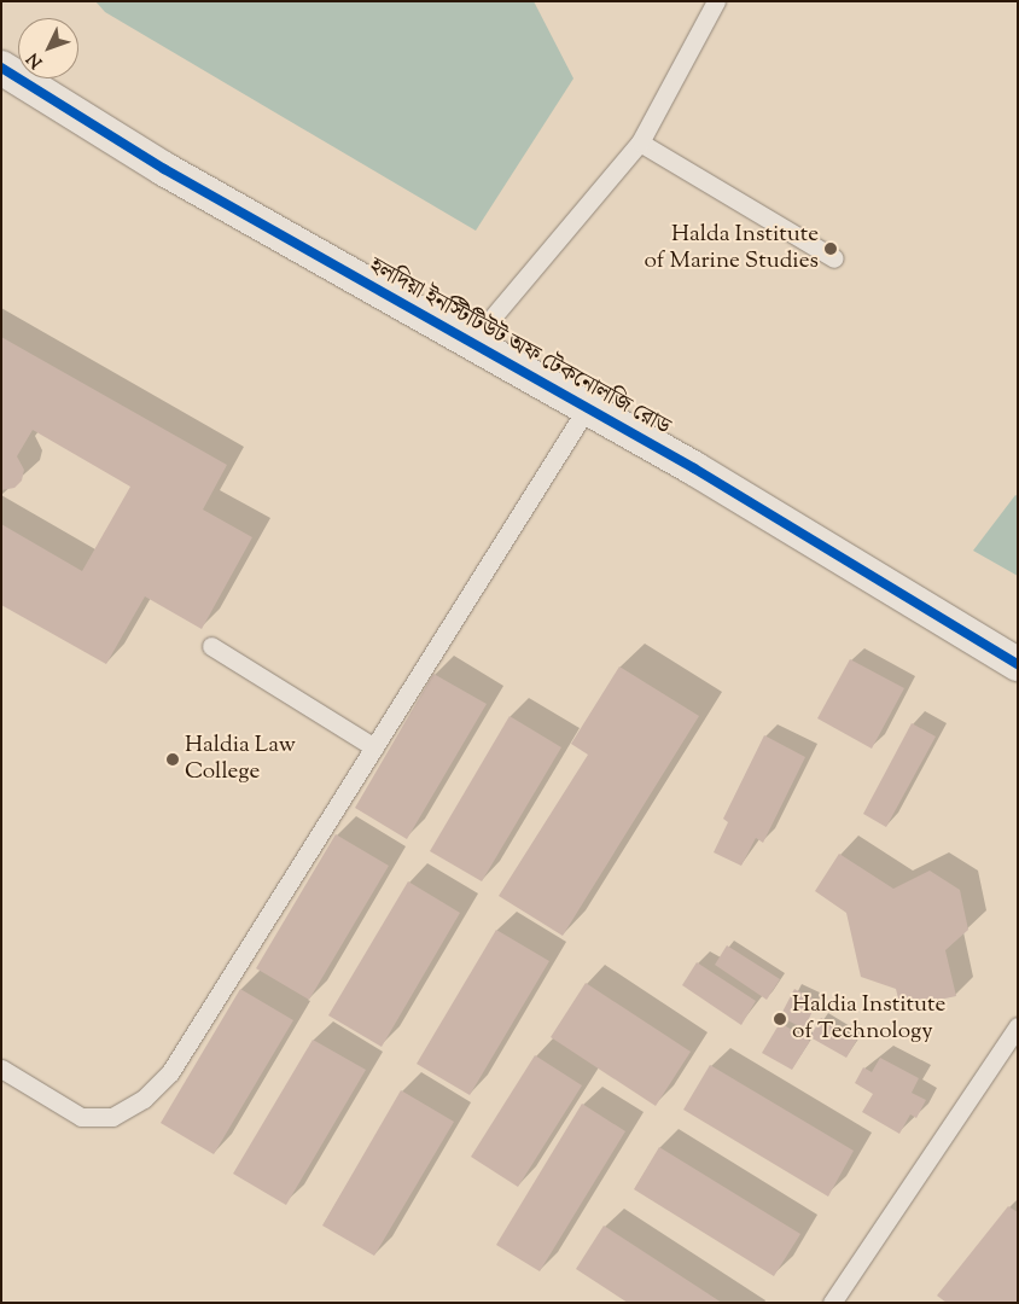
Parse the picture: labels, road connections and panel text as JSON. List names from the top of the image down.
{
  "streets": {
    "street": ["হলদিয়া ইনস্টিটিউট অফ টেকনোলজি রোড"]
  },
  "places": ["Halda Institute of Marine Studies", "Haldia Law College", "Haldia Institute of Technology"],
  "north": "bottom left"
}
